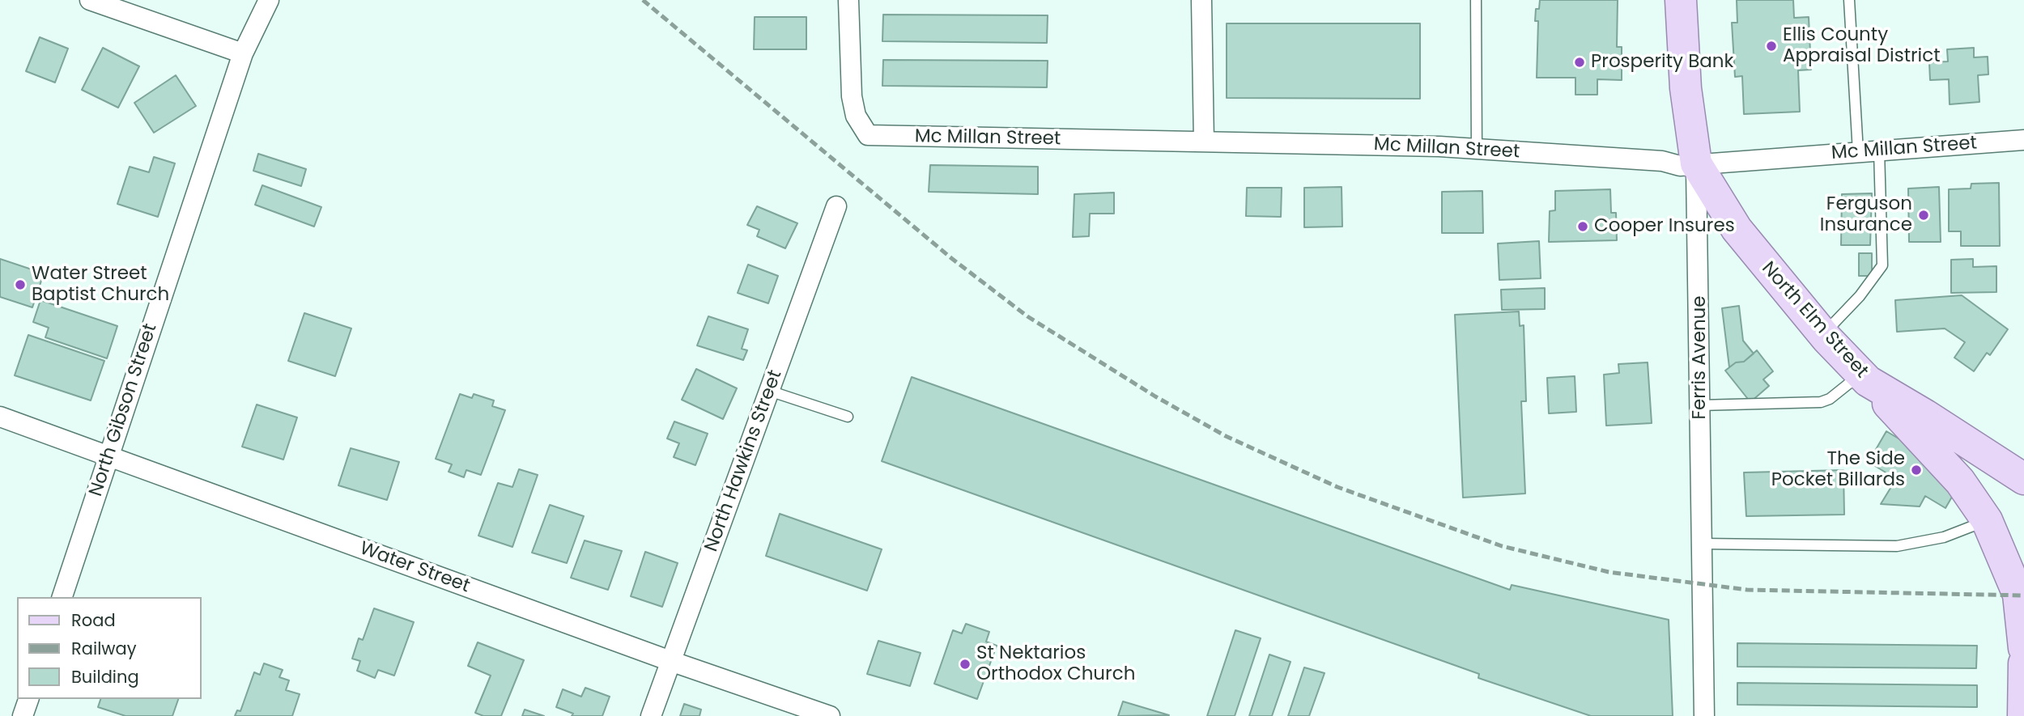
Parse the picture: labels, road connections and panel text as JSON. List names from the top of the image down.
{
  "streets": {
    "main road": ["North Elm Street", "Ferris Avenue"],
    "street": [
      "Mc Millan Street",
      "North Gibson Street",
      "North Hawkins Street",
      "Water Street"
    ]
  },
  "crossings": [
    ["Mc Millan Street", "North Elm Street"],
    ["Mc Millan Street", "Ferris Avenue"],
    ["North Elm Street", "Ferris Avenue"],
    ["North Gibson Street", "Water Street"],
    ["North Hawkins Street", "Water Street"]
  ],
  "places": [
    "Ellis County Appraisal District",
    "Prosperity Bank",
    "Ferguson Insurance",
    "Cooper Insures",
    "Water Street Baptist Church",
    "The Side Pocket Billards",
    "St Nektarios Orthodox Church"
  ],
  "legend": ["Road", "Railway", "Building"]
}
